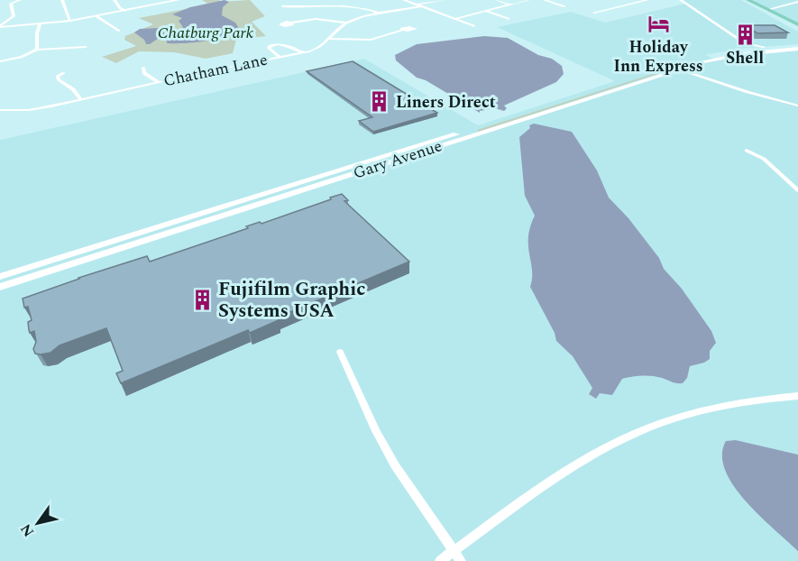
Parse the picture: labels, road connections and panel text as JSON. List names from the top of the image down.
{
  "streets": {
    "main road": ["Gary Avenue"],
    "street": ["Chatham Lane"]
  },
  "parks": ["Chatburg Park"],
  "places": {
    "hotel": ["Holiday Inn Express"],
    "building": ["Shell", "Liners Direct", "Fujifilm Graphic Systems USA"]
  },
  "north": "bottom left"
}
